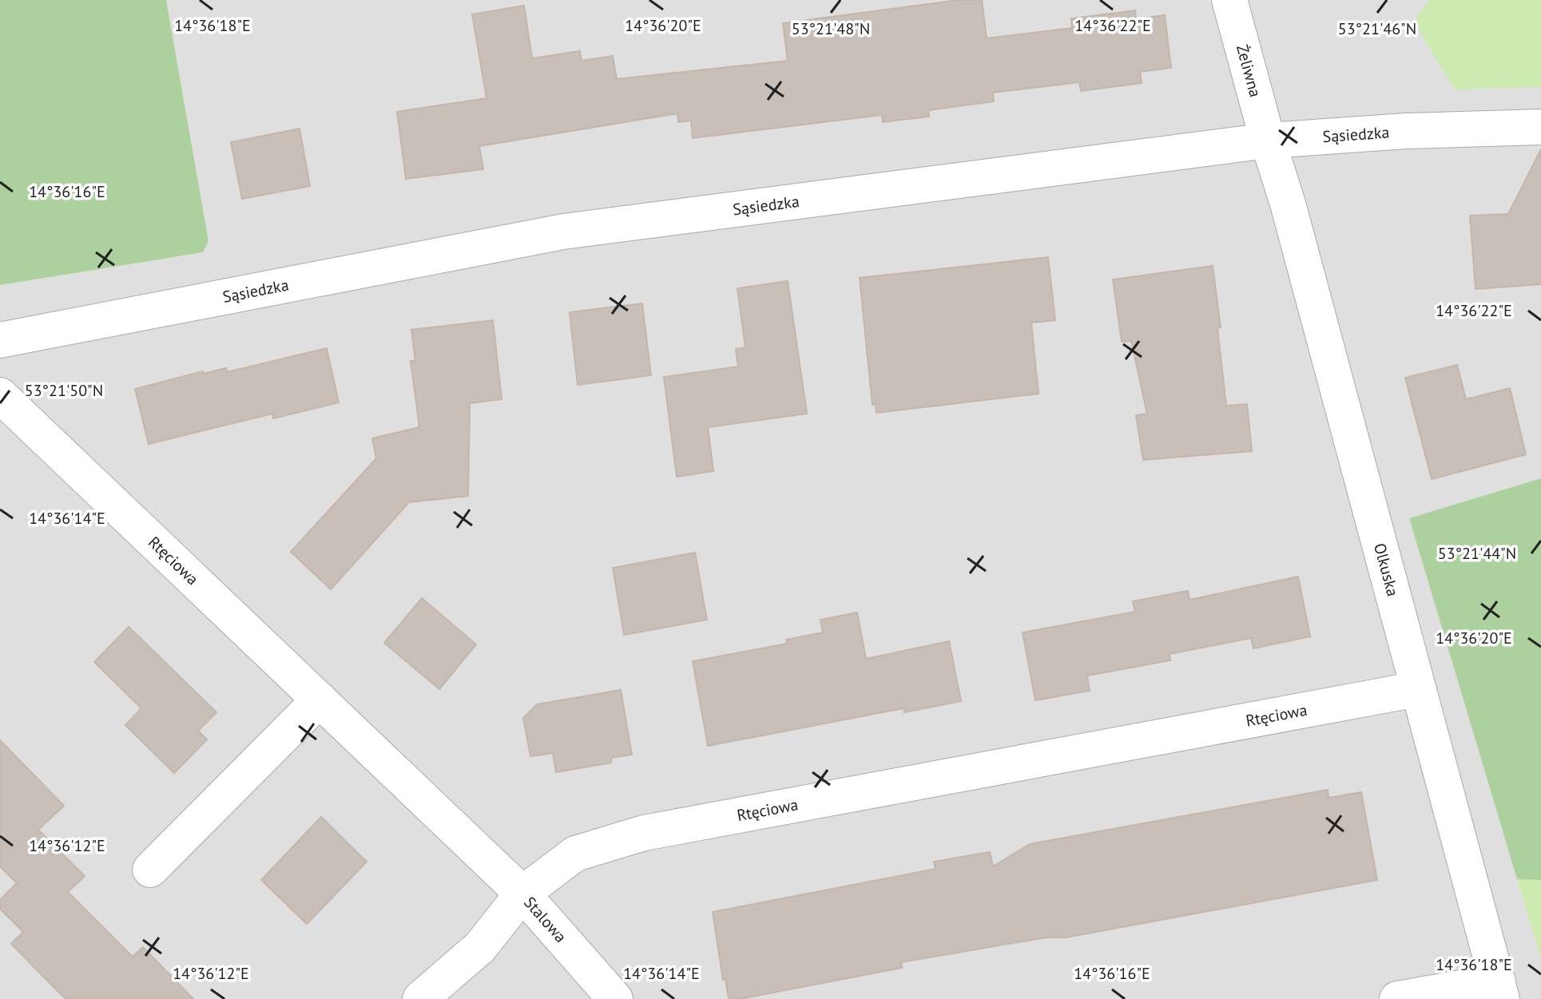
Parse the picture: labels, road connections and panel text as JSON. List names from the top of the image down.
{
  "streets": {
    "street": [
      "Żeliwna",
      "Sąsiedzka",
      "Rtęciowa",
      "Olkuska",
      "Stalowa"
    ]
  },
  "crossings": [
    ["Żeliwna", "Sąsiedzka"],
    ["Żeliwna", "Olkuska"],
    ["Sąsiedzka", "Olkuska"],
    ["Rtęciowa", "Olkuska"],
    ["Rtęciowa", "Stalowa"]
  ],
  "coordinates": [
    "14°36'18\"E",
    "14°36'20\"E",
    "14°36'22\"E",
    "53°21'48\"N",
    "53°21'46\"N",
    "14°36'16\"E",
    "53°21'50\"N",
    "14°36'14\"E",
    "53°21'44\"N",
    "14°36'12\"E"
  ]
}
